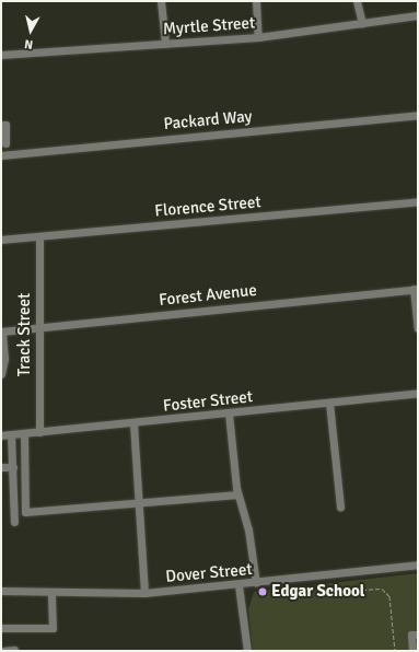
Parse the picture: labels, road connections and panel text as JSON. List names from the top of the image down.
{
  "streets": {
    "street": [
      "Myrtle Street",
      "Packard Way",
      "Florence Street",
      "Forest Avenue",
      "Track Street",
      "Foster Street",
      "Dover Street"
    ]
  },
  "crossings": [
    ["Florence Street", "Track Street"],
    ["Forest Avenue", "Track Street"],
    ["Track Street", "Foster Street"]
  ],
  "places": ["Edgar School"],
  "north": "bottom"
}
